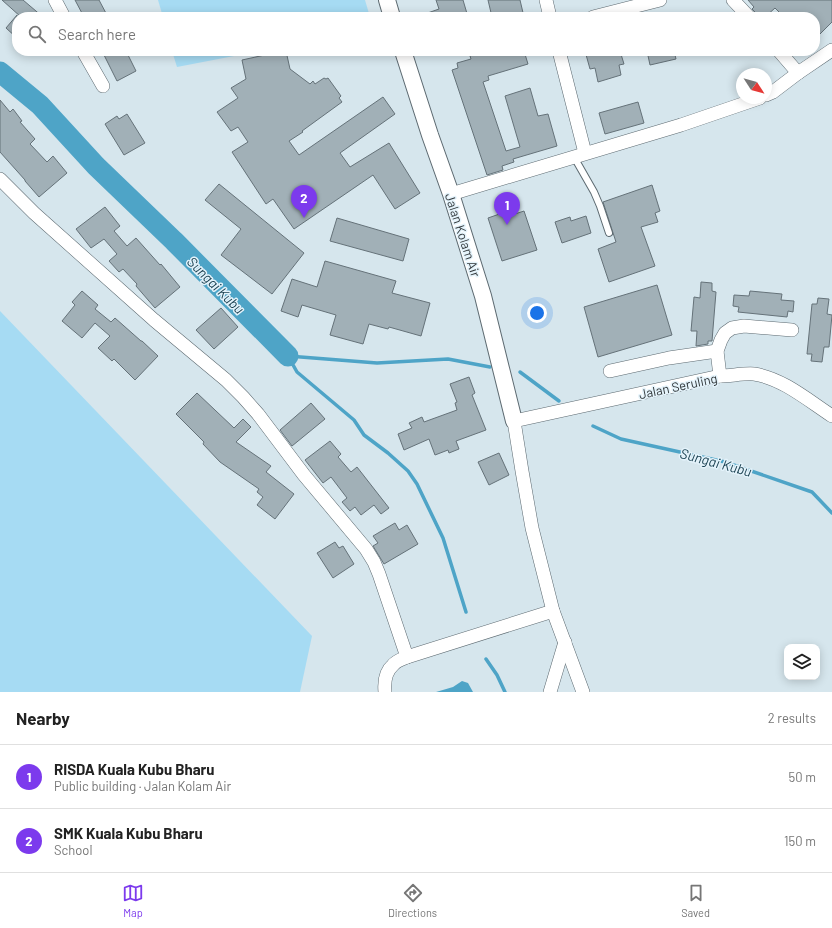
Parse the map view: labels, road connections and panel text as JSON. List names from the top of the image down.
{
  "streets": {
    "street": ["Jalan Kolam Air", "Jalan Seruling"]
  },
  "crossings": [
    ["Jalan Kolam Air", "Jalan Seruling"]
  ],
  "water": ["Sungai Kubu"],
  "north": "bottom right",
  "page": {
    "search": "Search here",
    "pins": ["2", "1"],
    "heading": ["Nearby", "2 results"],
    "list": [
      {
        "mark": "1",
        "name": "RISDA Kuala Kubu Bharu",
        "note": "Public building · Jalan Kolam Air",
        "value": "50 m"
      },
      {
        "mark": "2",
        "name": "SMK Kuala Kubu Bharu",
        "note": "School",
        "value": "150 m"
      }
    ],
    "nav": ["Map", "Directions", "Saved"]
  }
}
